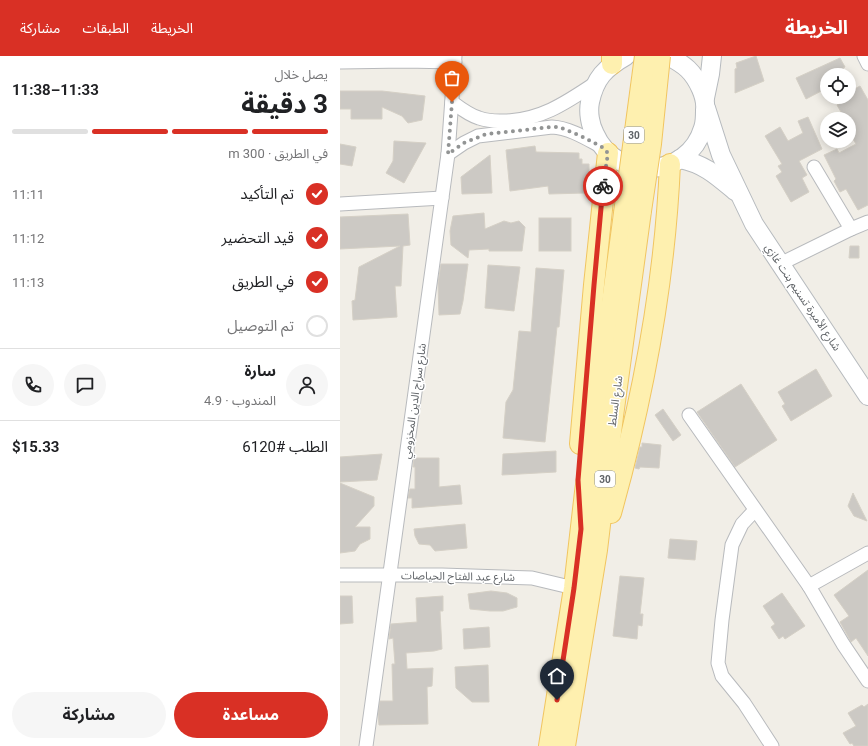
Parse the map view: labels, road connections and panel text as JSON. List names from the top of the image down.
{
  "streets": {
    "main road": ["30", "شارع الأميرة تسنيم بنت غازي", "شارع السلط"],
    "street": ["شارع سراج الدين المخزومي", "شارع عبد الفتاح الحياصات"]
  },
  "crossings": [
    ["شارع سراج الدين المخزومي", "شارع عبد الفتاح الحياصات"],
    ["شارع السلط", "شارع عبد الفتاح الحياصات"]
  ],
  "page": {
    "header": "الخريطة",
    "nav": ["الخريطة", "الطبقات", "مشاركة"],
    "heading": ["3 دقيقة", "يصل خلال", "11:33–11:38"],
    "panel": [
      "سارة",
      "المندوب · 4.9",
      "الطلب #6120",
      "$15.33"
    ],
    "bar": "في الطريق · 300 m",
    "list": [
      ["تم التأكيد", "11:11"],
      ["قيد التحضير", "11:12"],
      ["في الطريق", "11:13"],
      "تم التوصيل"
    ],
    "buttons": ["مساعدة", "مشاركة"]
  }
}
